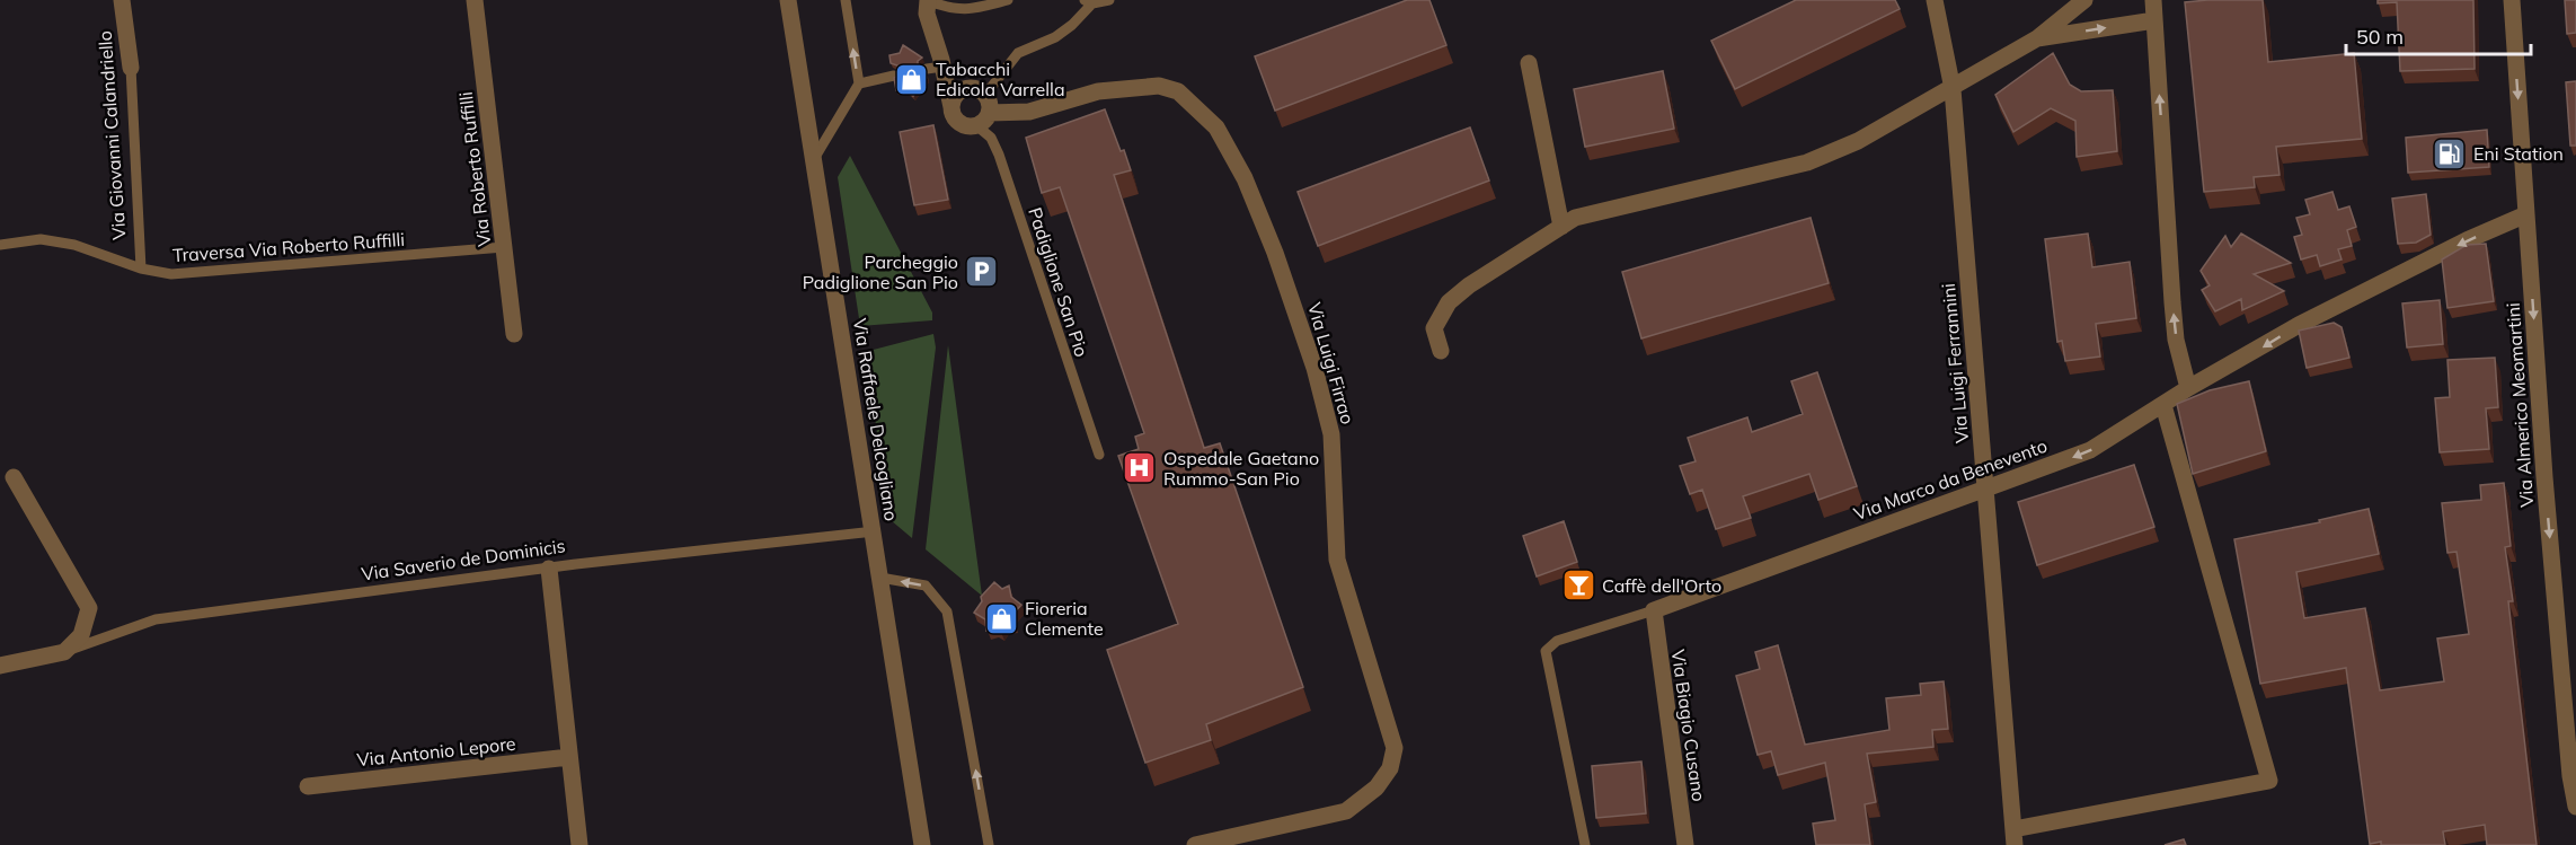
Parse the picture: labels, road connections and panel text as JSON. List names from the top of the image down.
{
  "streets": {
    "street": [
      "Via Giovanni Calandriello",
      "Via Roberto Ruffilli",
      "Via Luigi Firrao",
      "Via Luigi Ferrannini",
      "Via Almerico Meomartini",
      "Via Raffaele Delcogliano",
      "Via Marco da Benevento",
      "Via Saverio de Dominicis",
      "Via Biagio Cusano",
      "Via Antonio Lepore"
    ],
    "lane": ["Traversa Via Roberto Ruffilli", "Padiglione San Pio"]
  },
  "crossings": [
    ["Via Giovanni Calandriello", "Traversa Via Roberto Ruffilli"],
    ["Via Roberto Ruffilli", "Traversa Via Roberto Ruffilli"],
    ["Padiglione San Pio", "Via Luigi Firrao"],
    ["Via Luigi Ferrannini", "Via Marco da Benevento"],
    ["Via Almerico Meomartini", "Via Marco da Benevento"],
    ["Via Raffaele Delcogliano", "Via Saverio de Dominicis"],
    ["Via Marco da Benevento", "Via Biagio Cusano"]
  ],
  "one_way": ["Via Almerico Meomartini", "Via Marco da Benevento"],
  "places": {
    "shop": ["Tabacchi Edicola Varrella", "Fioreria Clemente"],
    "fuel station": ["Eni Station"],
    "parking": ["Parcheggio Padiglione San Pio"],
    "hospital": ["Ospedale Gaetano Rummo-San Pio"],
    "bar": ["Caffè dell'Orto"]
  },
  "scale_bar": "50 m"
}
